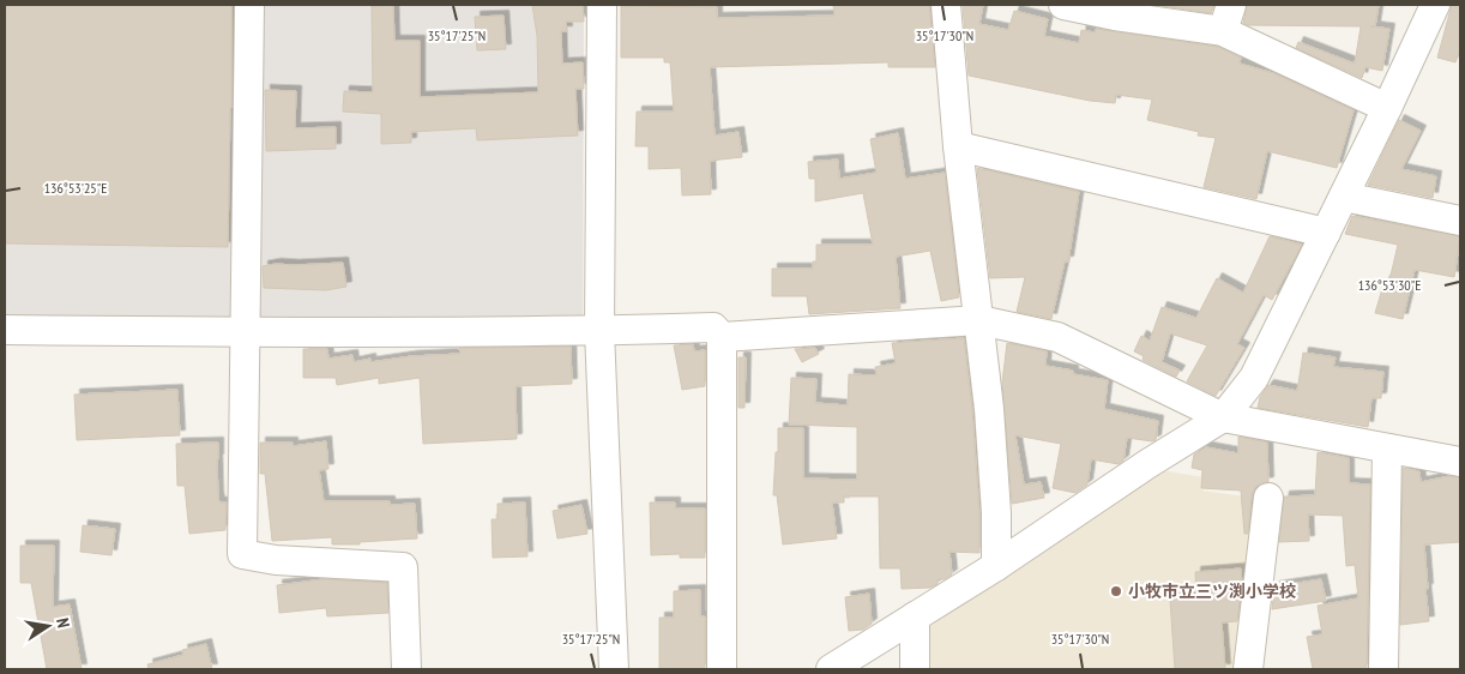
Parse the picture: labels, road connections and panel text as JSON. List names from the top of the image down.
{
  "places": ["小牧市立三ツ渕小学校"],
  "north": "right",
  "coordinates": [
    "35°17'25\"N",
    "35°17'30\"N",
    "136°53'25\"E",
    "136°53'30\"E"
  ]
}
